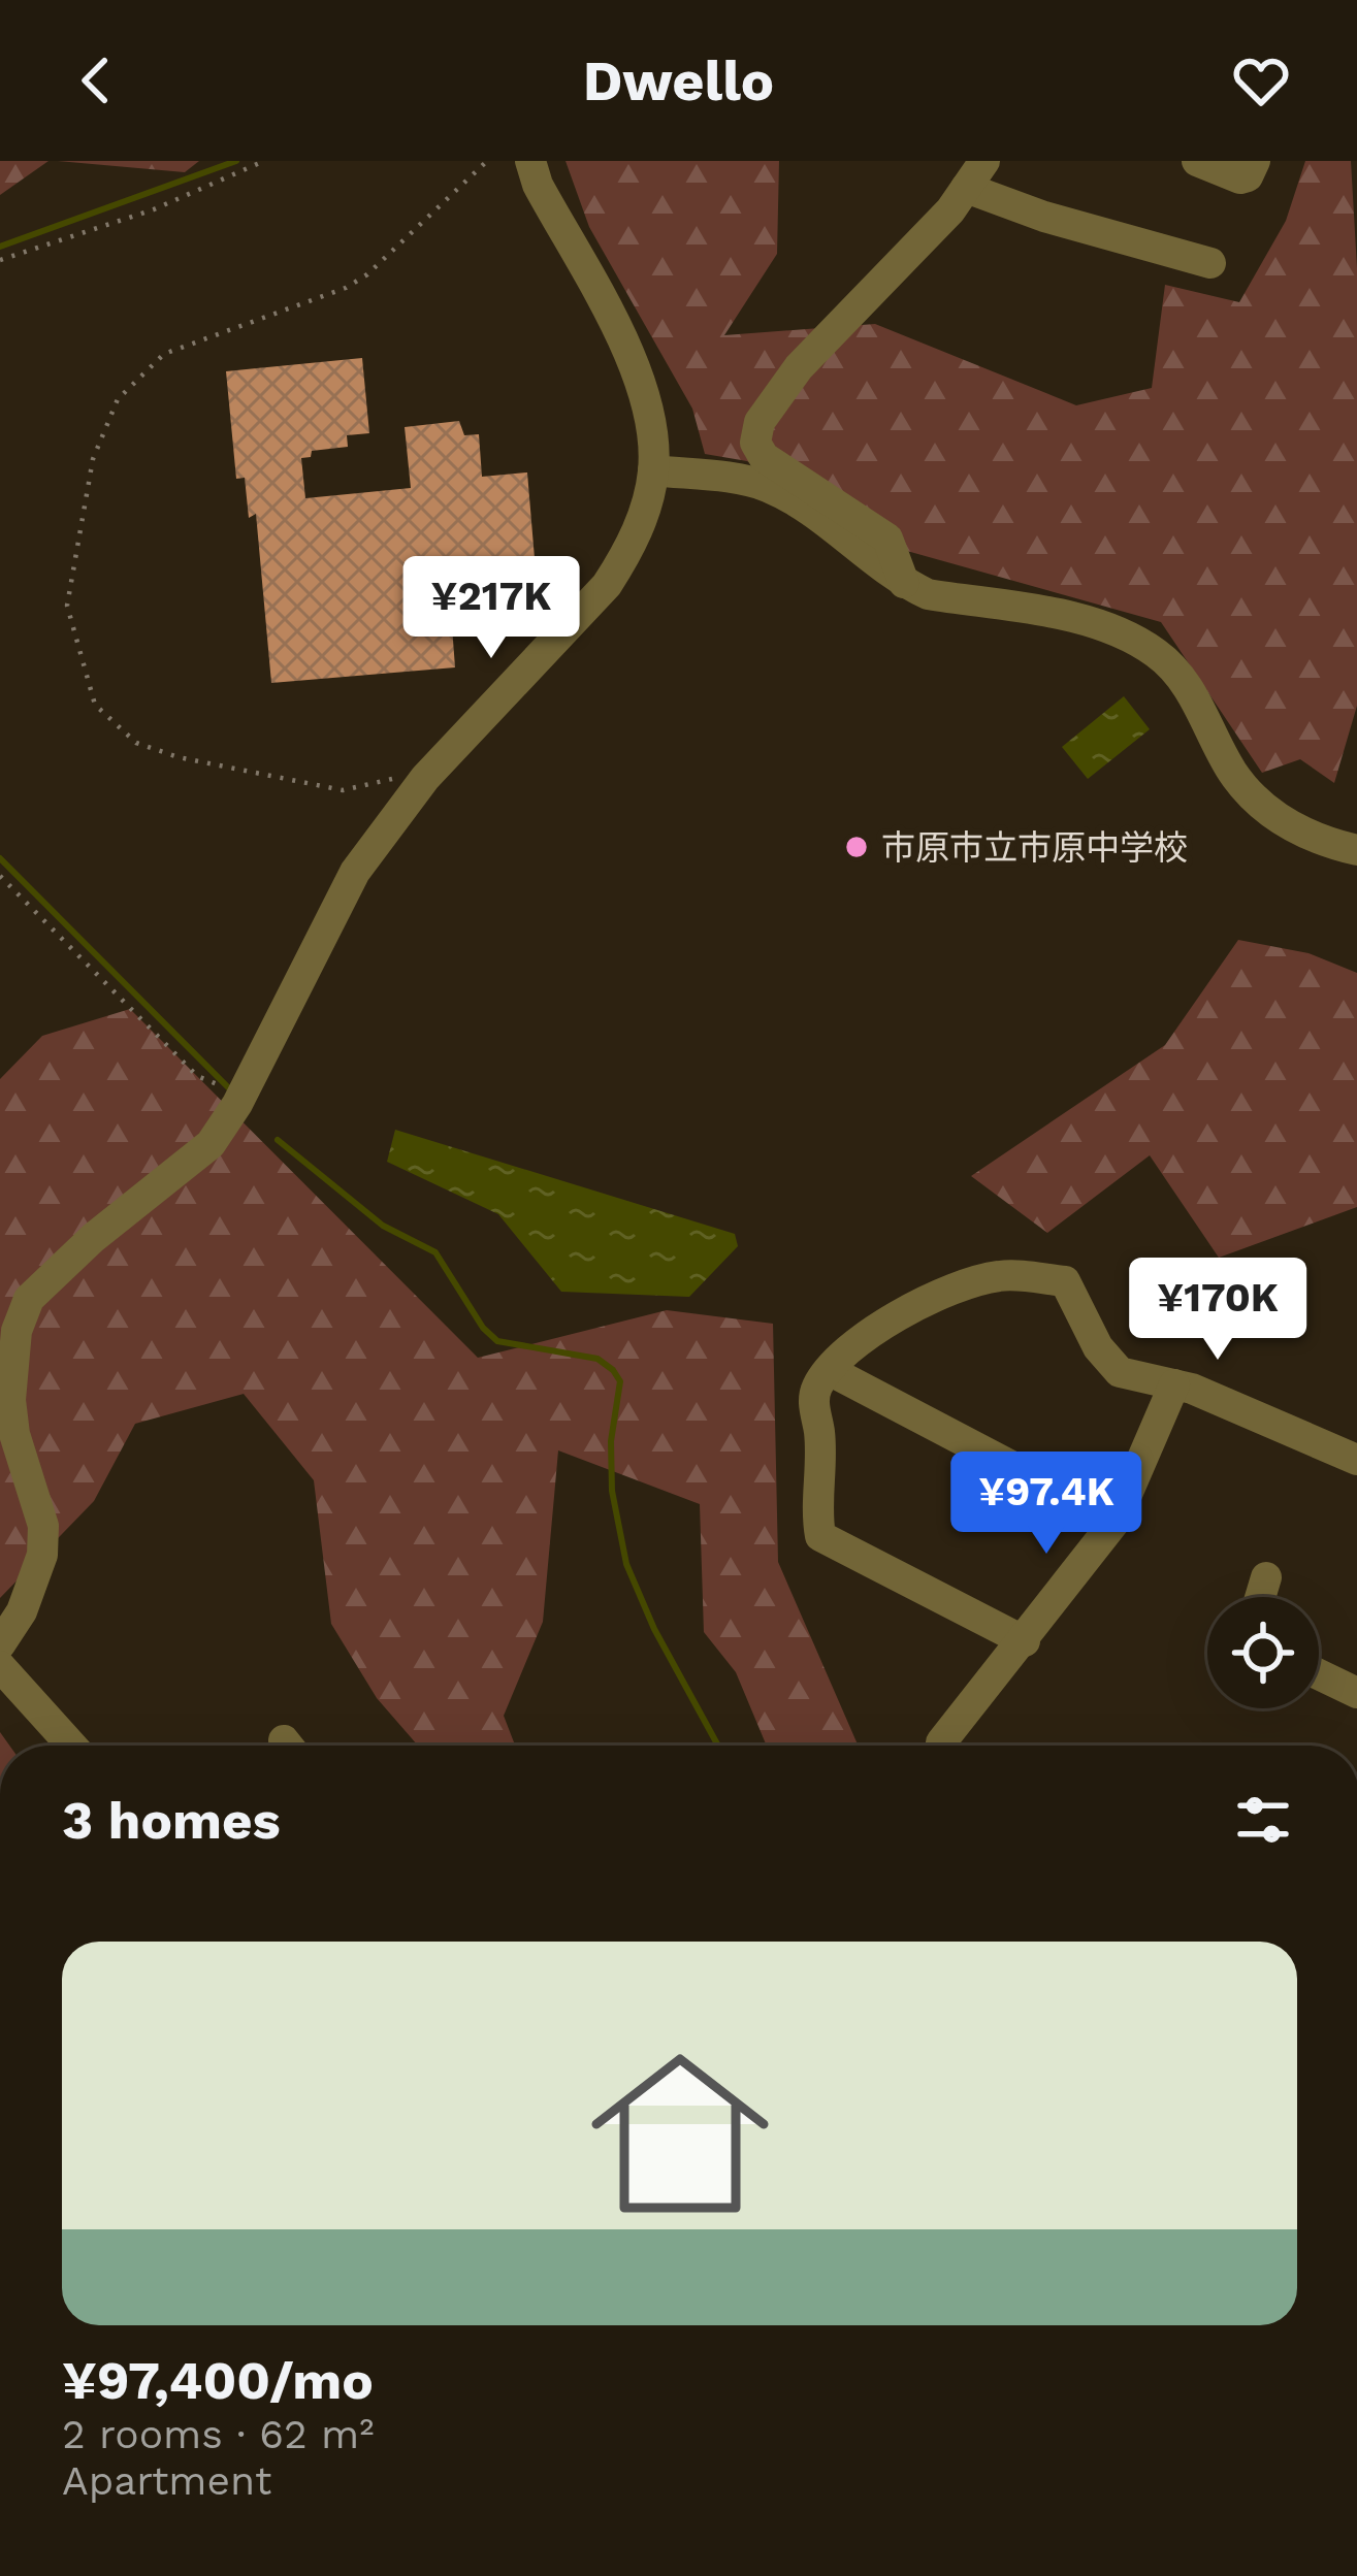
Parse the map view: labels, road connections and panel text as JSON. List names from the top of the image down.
{
  "places": ["市原市立市原中学校"],
  "page": {
    "header": "Dwello",
    "price": ["¥217K", "¥170K", "¥97.4K"],
    "heading": "3 homes",
    "list": [
      {
        "name": "¥97,400/mo",
        "note": "2 rooms · 62 m² · Apartment"
      }
    ]
  }
}
